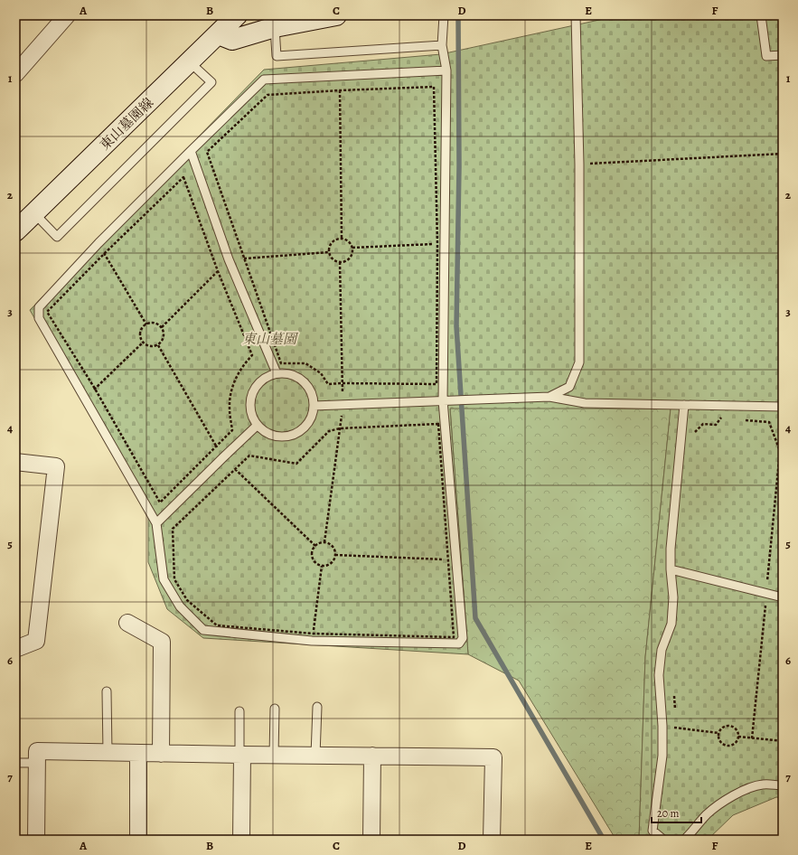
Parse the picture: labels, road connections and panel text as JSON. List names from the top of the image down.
{
  "streets": {
    "street": ["東山墓園線"]
  },
  "parks": ["東山墓園"],
  "scale_bar": "20 m",
  "grid": {
    "columns": [
      "A",
      "B",
      "C",
      "D",
      "E",
      "F"
    ],
    "rows": [
      "1",
      "2",
      "3",
      "4",
      "5",
      "6",
      "7"
    ]
  }
}
